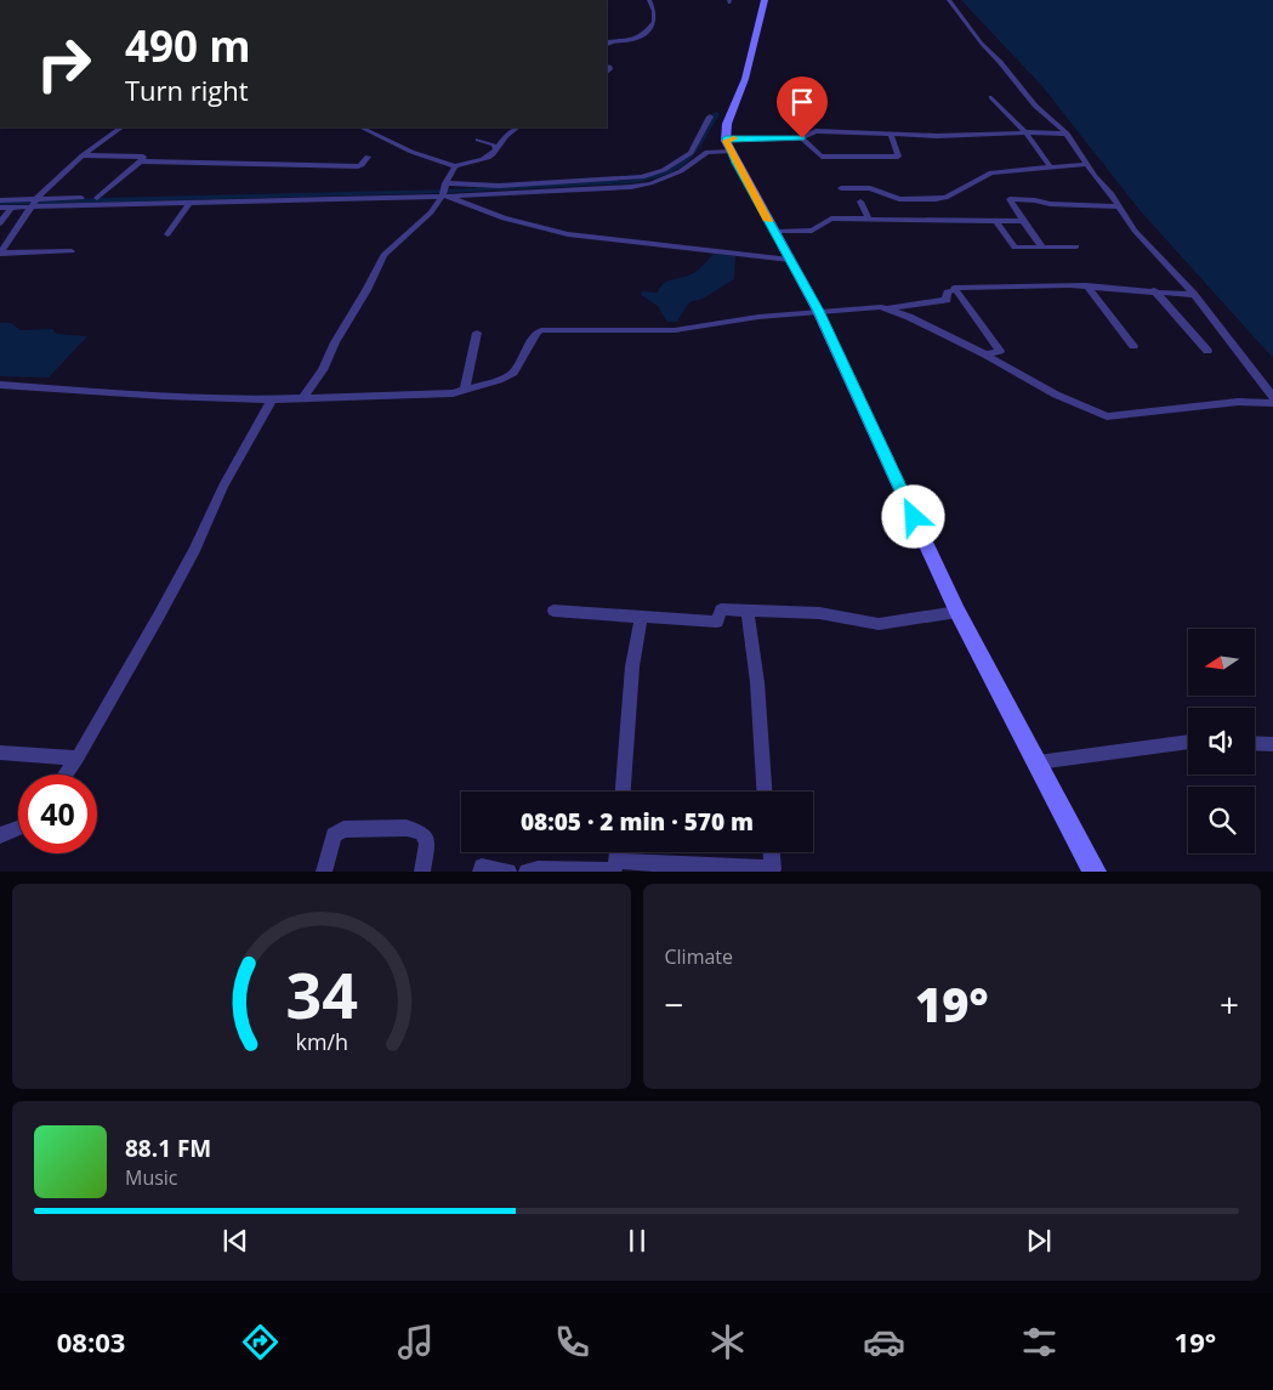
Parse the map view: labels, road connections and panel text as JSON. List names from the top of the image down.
{
  "north": "left",
  "page": {
    "turn": ["490 m", "Turn right"],
    "limit": "40",
    "trip": "08:05 · 2 min · 570 m",
    "tile": "Climate",
    "heat": ["−", "19°", "+"],
    "song": ["88.1 FM", "Music"],
    "tabs": ["08:03", "19°"],
    "gauge": ["34", "km/h"]
  }
}
